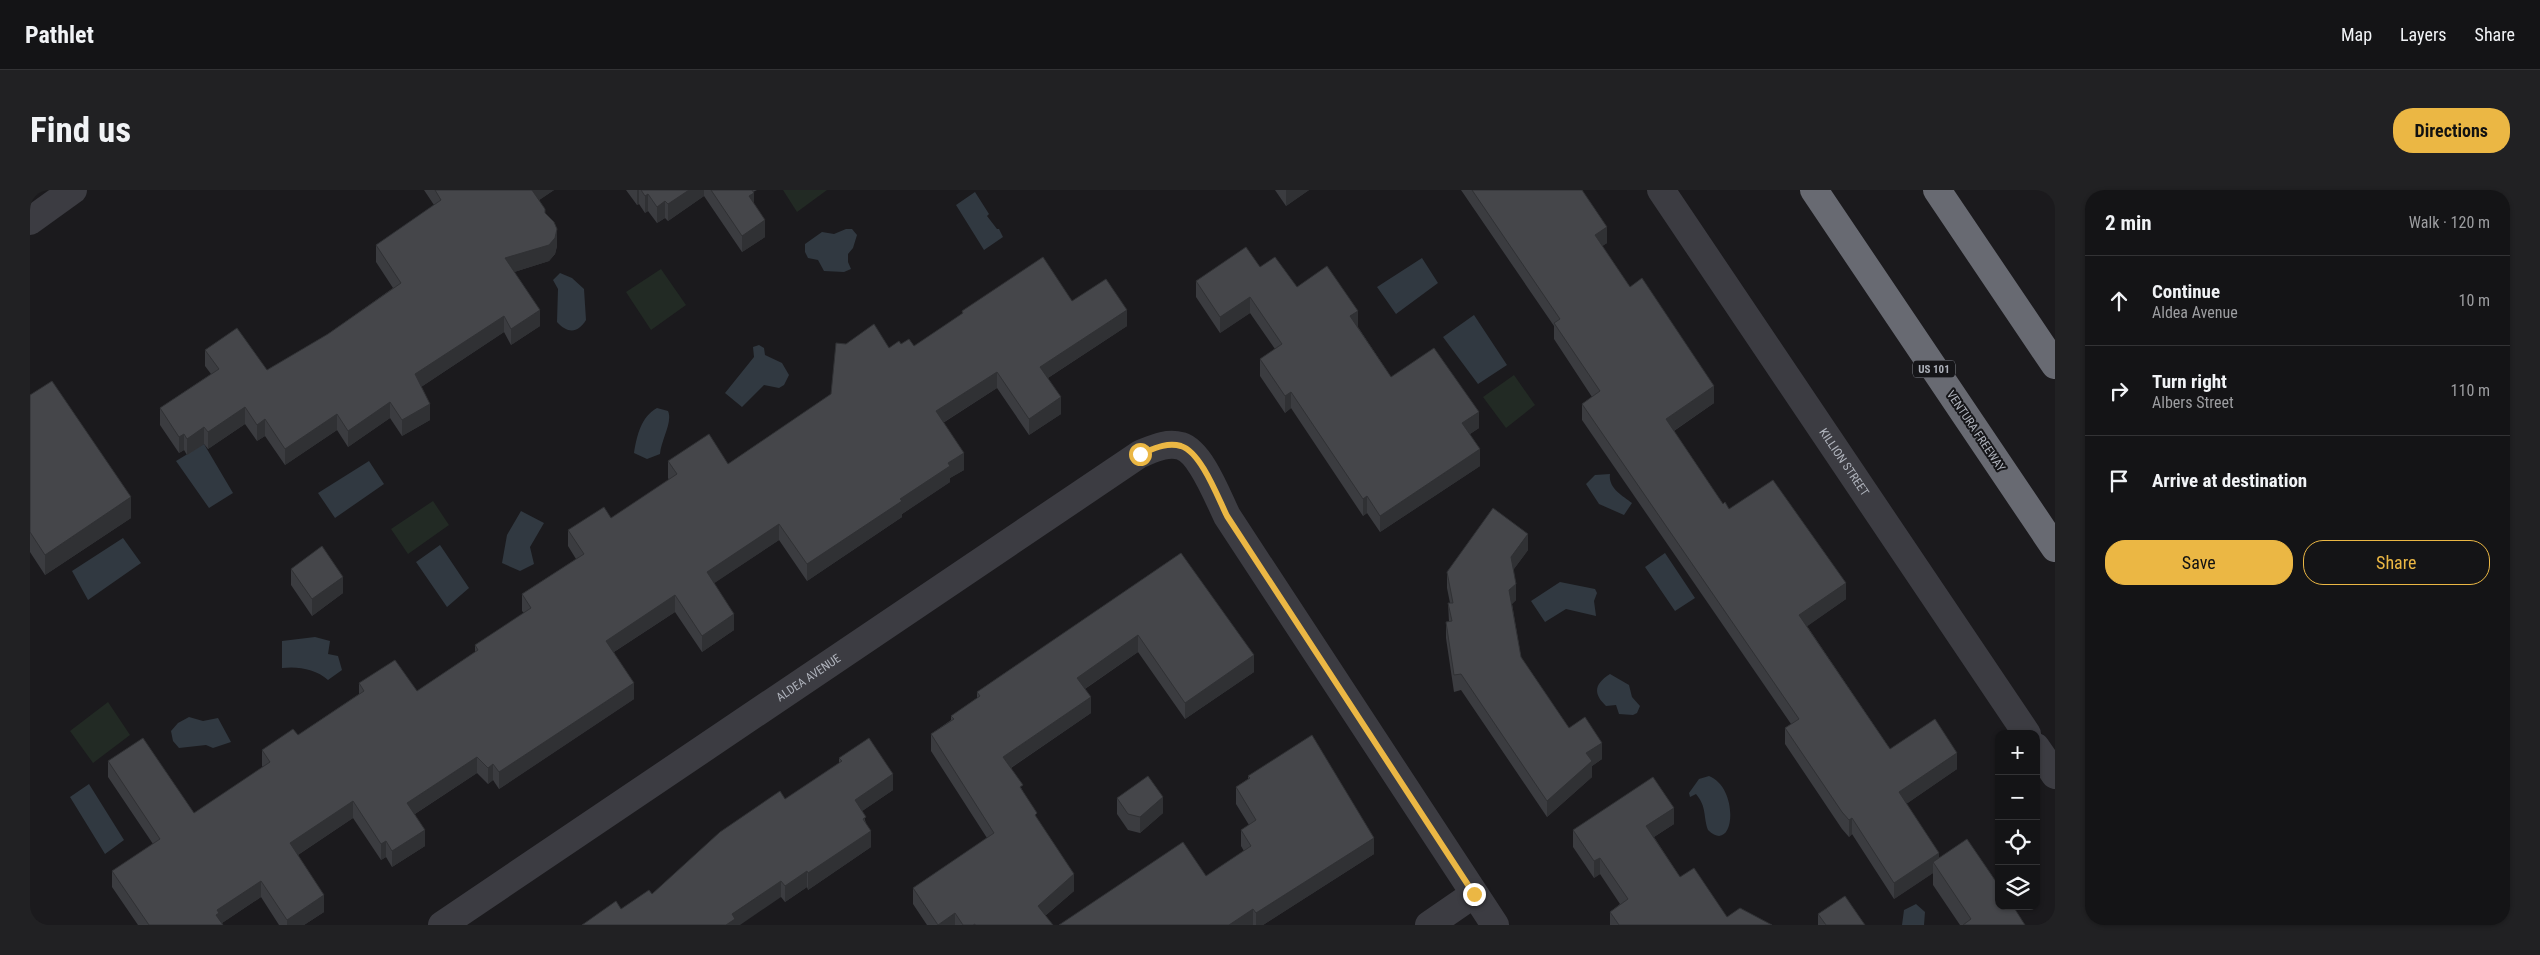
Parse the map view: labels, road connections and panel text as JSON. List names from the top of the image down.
{
  "streets": {
    "highway": ["US 101", "VENTURA FREEWAY"],
    "street": ["KILLION STREET", "ALDEA AVENUE"]
  },
  "page": {
    "header": "Pathlet",
    "nav": ["Map", "Layers", "Share"],
    "buttons": [
      "Directions",
      ["Save", "Share"]
    ],
    "title": "Find us",
    "heading": ["2 min", "Walk · 120 m"],
    "list": [
      ["Continue", "Aldea Avenue", "10 m"],
      ["Turn right", "Albers Street", "110 m"],
      "Arrive at destination"
    ],
    "map_buttons": ["+", "−"]
  }
}
